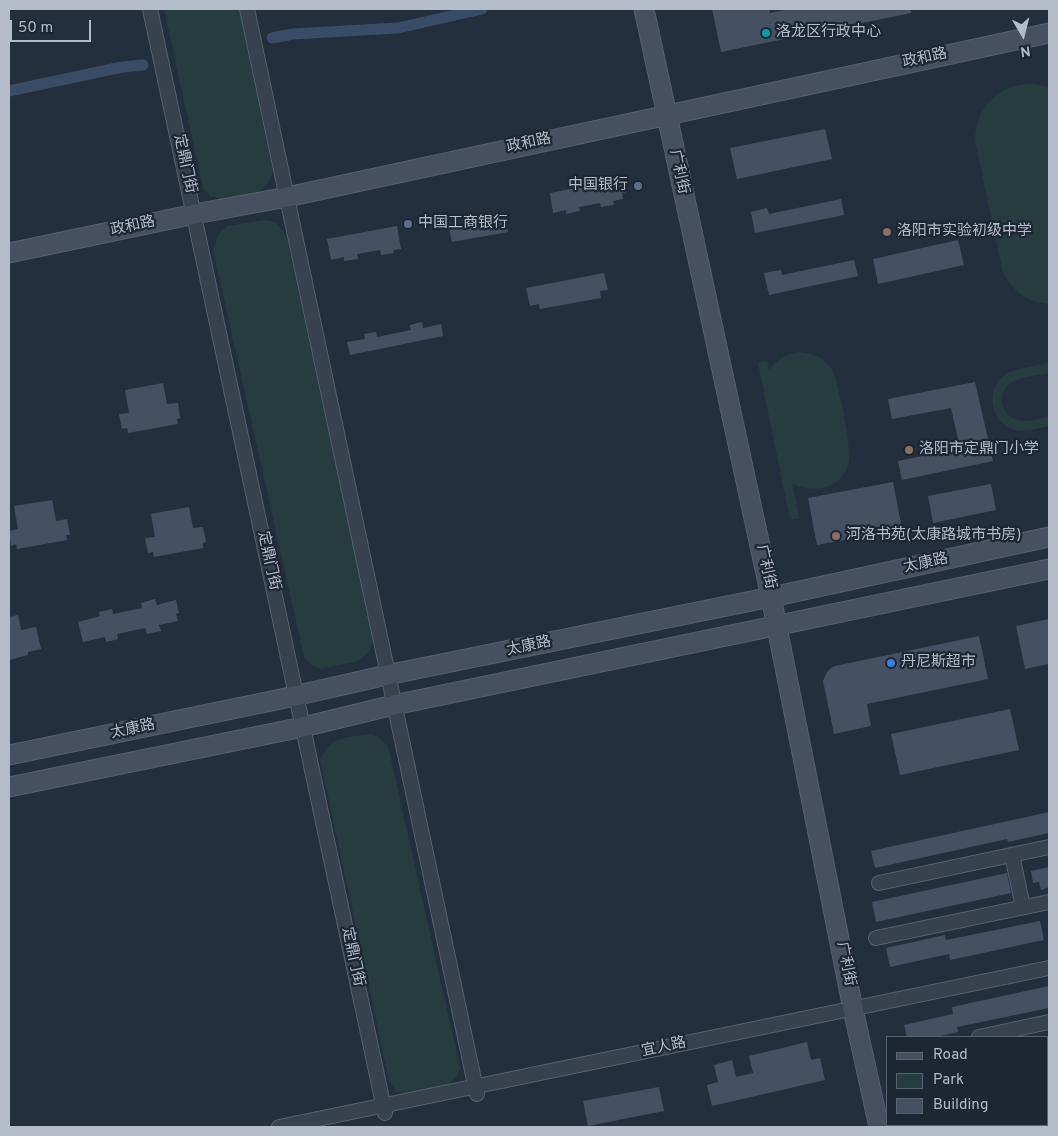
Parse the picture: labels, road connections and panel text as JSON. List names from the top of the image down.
{
  "streets": {
    "street": [
      "政和路",
      "定鼎门街",
      "广利街",
      "太康路",
      "宜人路"
    ]
  },
  "crossings": [
    ["政和路", "定鼎门街"],
    ["政和路", "广利街"],
    ["定鼎门街", "太康路"],
    ["定鼎门街", "宜人路"],
    ["广利街", "太康路"],
    ["广利街", "宜人路"]
  ],
  "places": [
    "洛龙区行政中心",
    "中国银行",
    "中国工商银行",
    "洛阳市实验初级中学",
    "洛阳市定鼎门小学",
    "河洛书苑(太康路城市书房)",
    "丹尼斯超市"
  ],
  "legend": ["Road", "Park", "Building"],
  "scale_bar": "50 m",
  "north": "bottom"
}
